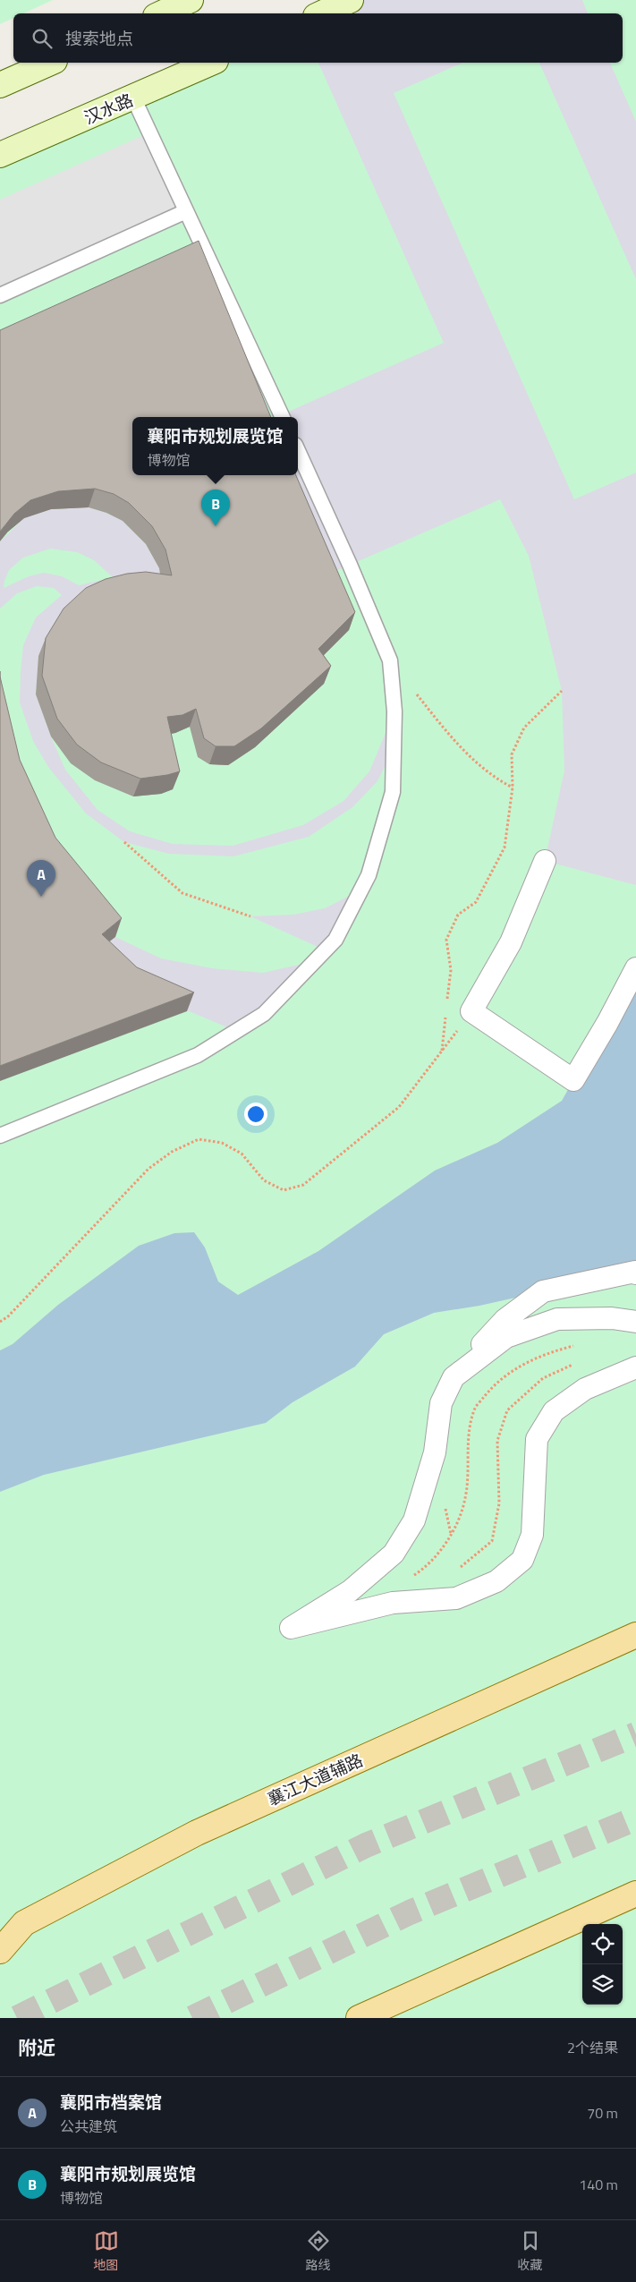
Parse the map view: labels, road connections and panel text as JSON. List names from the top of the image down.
{
  "streets": {
    "main road": ["汉水路", "襄江大道辅路"]
  },
  "page": {
    "search": "搜索地点",
    "popup": ["襄阳市规划展览馆", "博物馆"],
    "pins": ["B", "A"],
    "heading": ["附近", "2个结果"],
    "list": [
      {
        "mark": "A",
        "name": "襄阳市档案馆",
        "note": "公共建筑",
        "value": "70 m"
      },
      {
        "mark": "B",
        "name": "襄阳市规划展览馆",
        "note": "博物馆",
        "value": "140 m"
      }
    ],
    "nav": ["地图", "路线", "收藏"]
  }
}
